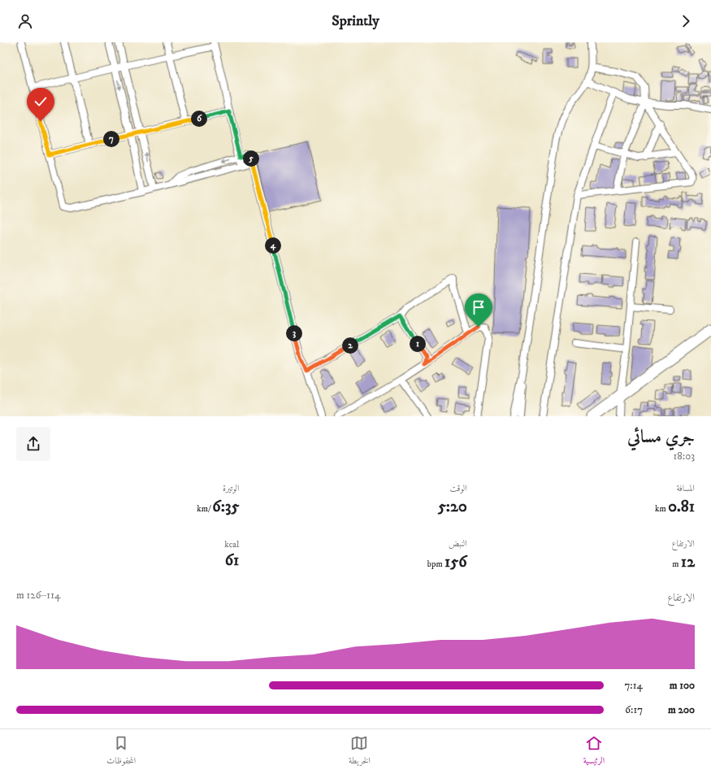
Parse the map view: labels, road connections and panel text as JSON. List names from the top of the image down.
{
  "page": {
    "header": "Sprintly",
    "pins": [
      "6",
      "7",
      "5",
      "4",
      "3",
      "1",
      "2"
    ],
    "heading": ["جري مسائي", "18:03"],
    "stats": [
      ["المسافة", "0.81 km"],
      ["الوقت", "5:20"],
      ["الوتيرة", "6:35 /km"],
      ["الارتفاع", "12 m"],
      ["النبض", "156 bpm"],
      ["kcal", "61"]
    ],
    "chart": ["الارتفاع", "114–126 m"],
    "list": [
      {
        "name": "100 m",
        "note": "7:14"
      },
      {
        "name": "200 m",
        "note": "6:17"
      }
    ],
    "tabs": ["الرئيسية", "الخريطة", "المحفوظات"]
  }
}
